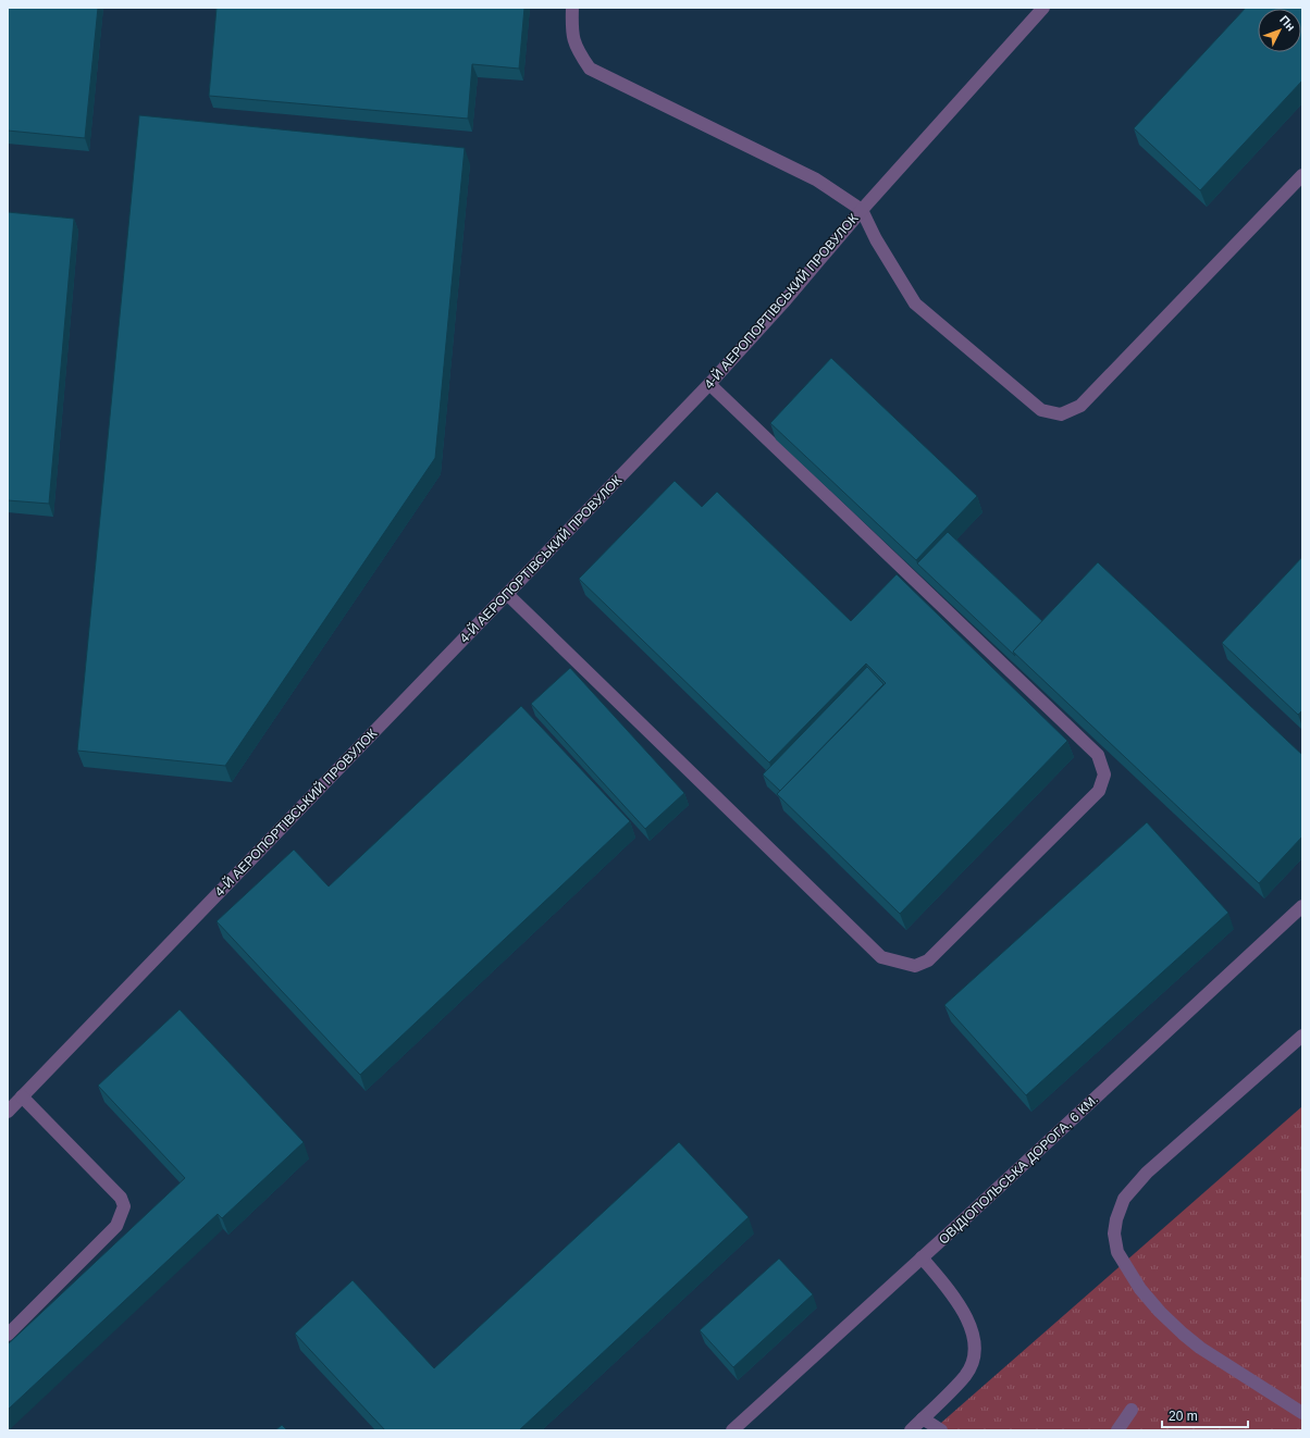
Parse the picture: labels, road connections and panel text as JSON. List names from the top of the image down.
{
  "streets": {
    "street": ["4-Й АЕРОПОРТІВСЬКИЙ ПРОВУЛОК", "ОВІДІОПОЛЬСЬКА ДОРОГА, 6 КМ."]
  },
  "scale_bar": "20 m",
  "north": "top right"
}
